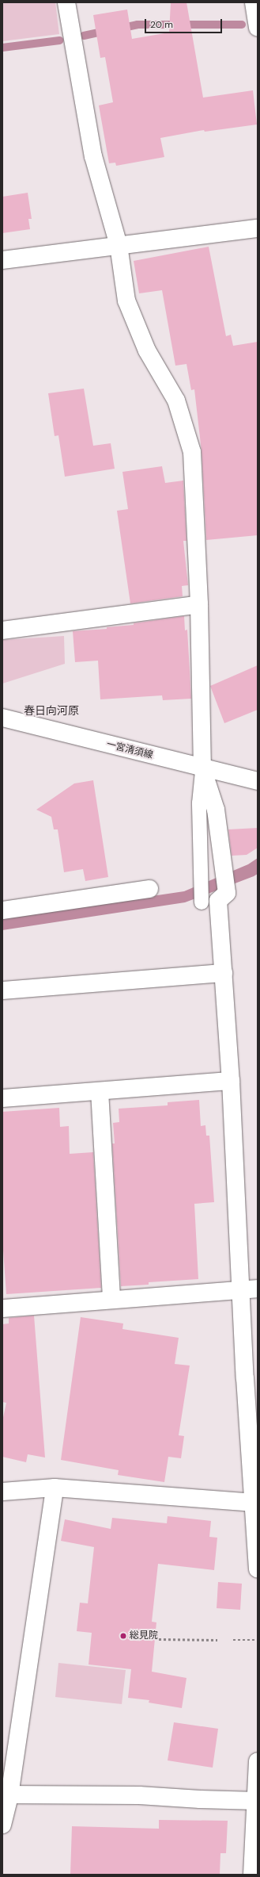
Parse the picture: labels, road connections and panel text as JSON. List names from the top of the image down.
{
  "streets": {
    "street": ["一宮清須線"]
  },
  "districts": ["春日向河原"],
  "places": ["総見院"],
  "scale_bar": "20 m"
}
